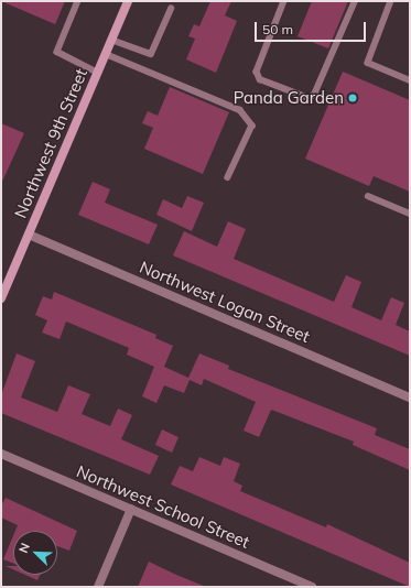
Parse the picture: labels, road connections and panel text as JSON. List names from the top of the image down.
{
  "streets": {
    "street": ["Northwest 9th Street", "Northwest Logan Street", "Northwest School Street"]
  },
  "crossings": [
    ["Northwest 9th Street", "Northwest Logan Street"]
  ],
  "places": ["Panda Garden"],
  "scale_bar": "50 m",
  "north": "top left"
}
